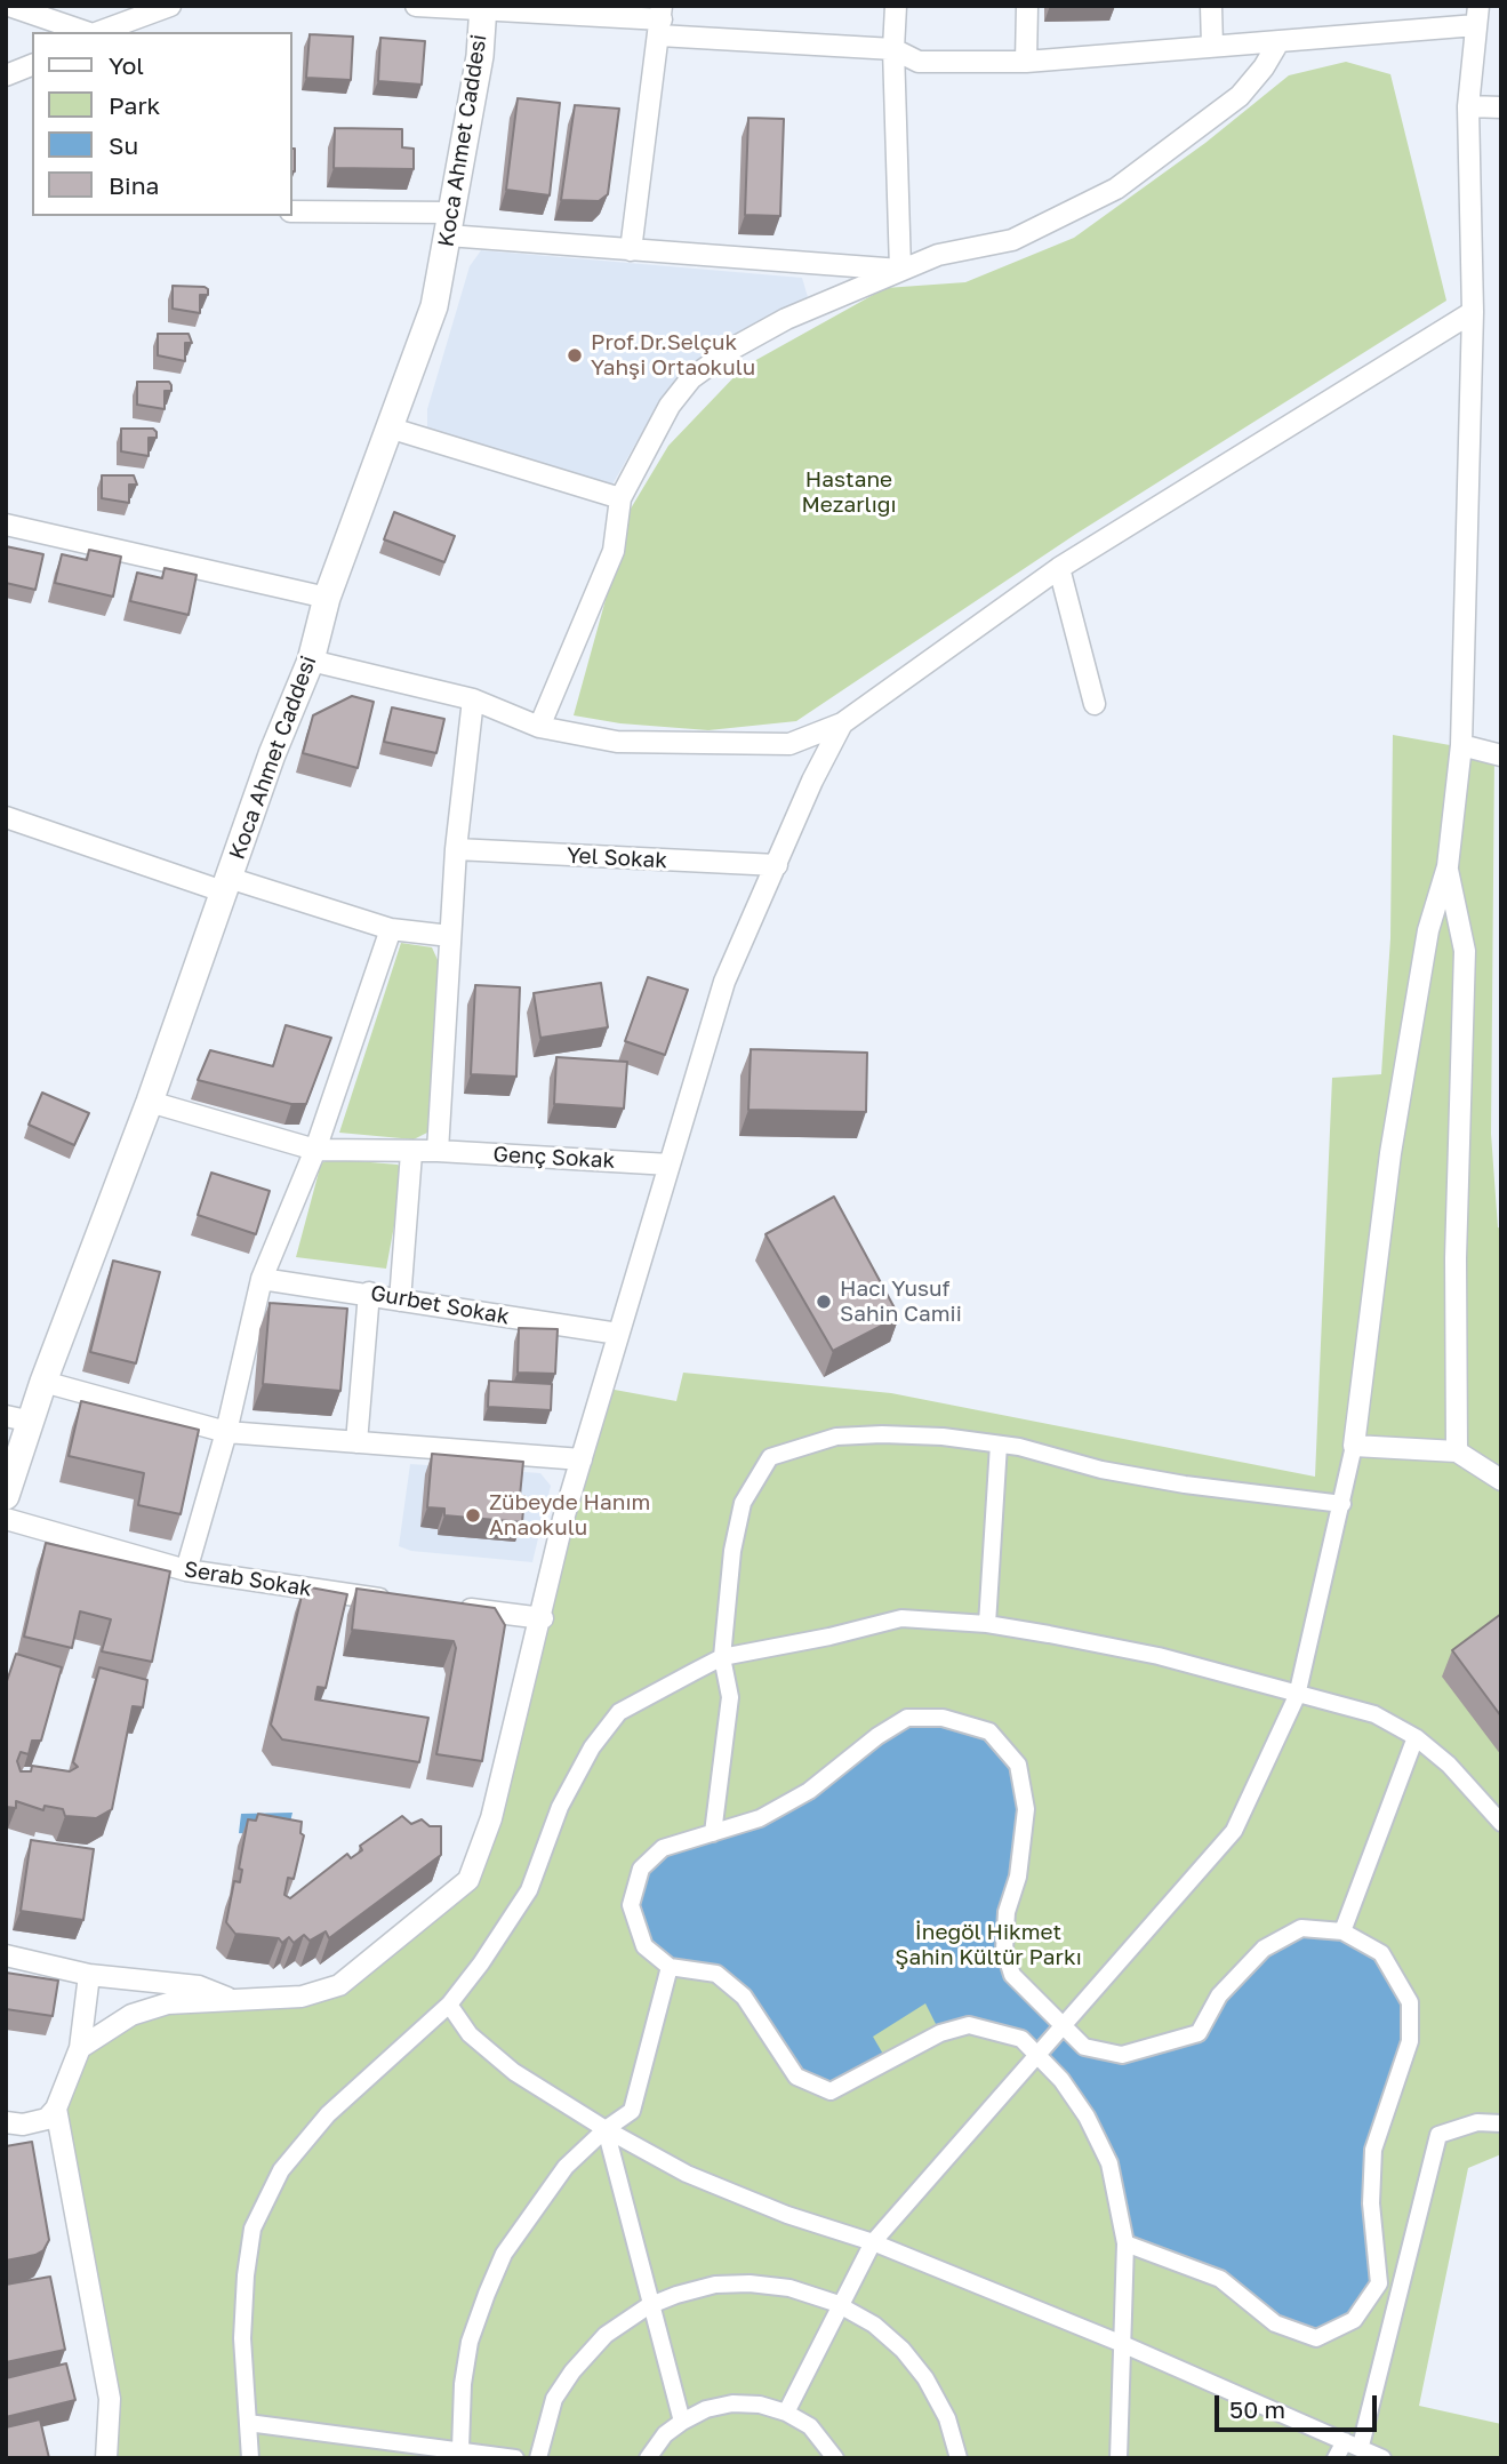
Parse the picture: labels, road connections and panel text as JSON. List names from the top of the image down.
{
  "streets": {
    "street": [
      "Koca Ahmet Caddesi",
      "Yel Sokak",
      "Genç Sokak",
      "Gurbet Sokak",
      "Serab Sokak"
    ]
  },
  "crossings": [
    ["Koca Ahmet Caddesi", "Genç Sokak"]
  ],
  "parks": ["Hastane Mezarlığı", "İnegöl Hikmet Şahin Kültür Parkı"],
  "places": ["Prof.Dr.Selçuk Yahşi Ortaokulu", "Hacı Yusuf Sahin Camii", "Zübeyde Hanım Anaokulu"],
  "legend": [
    "Yol",
    "Park",
    "Su",
    "Bina"
  ],
  "scale_bar": "50 m"
}
